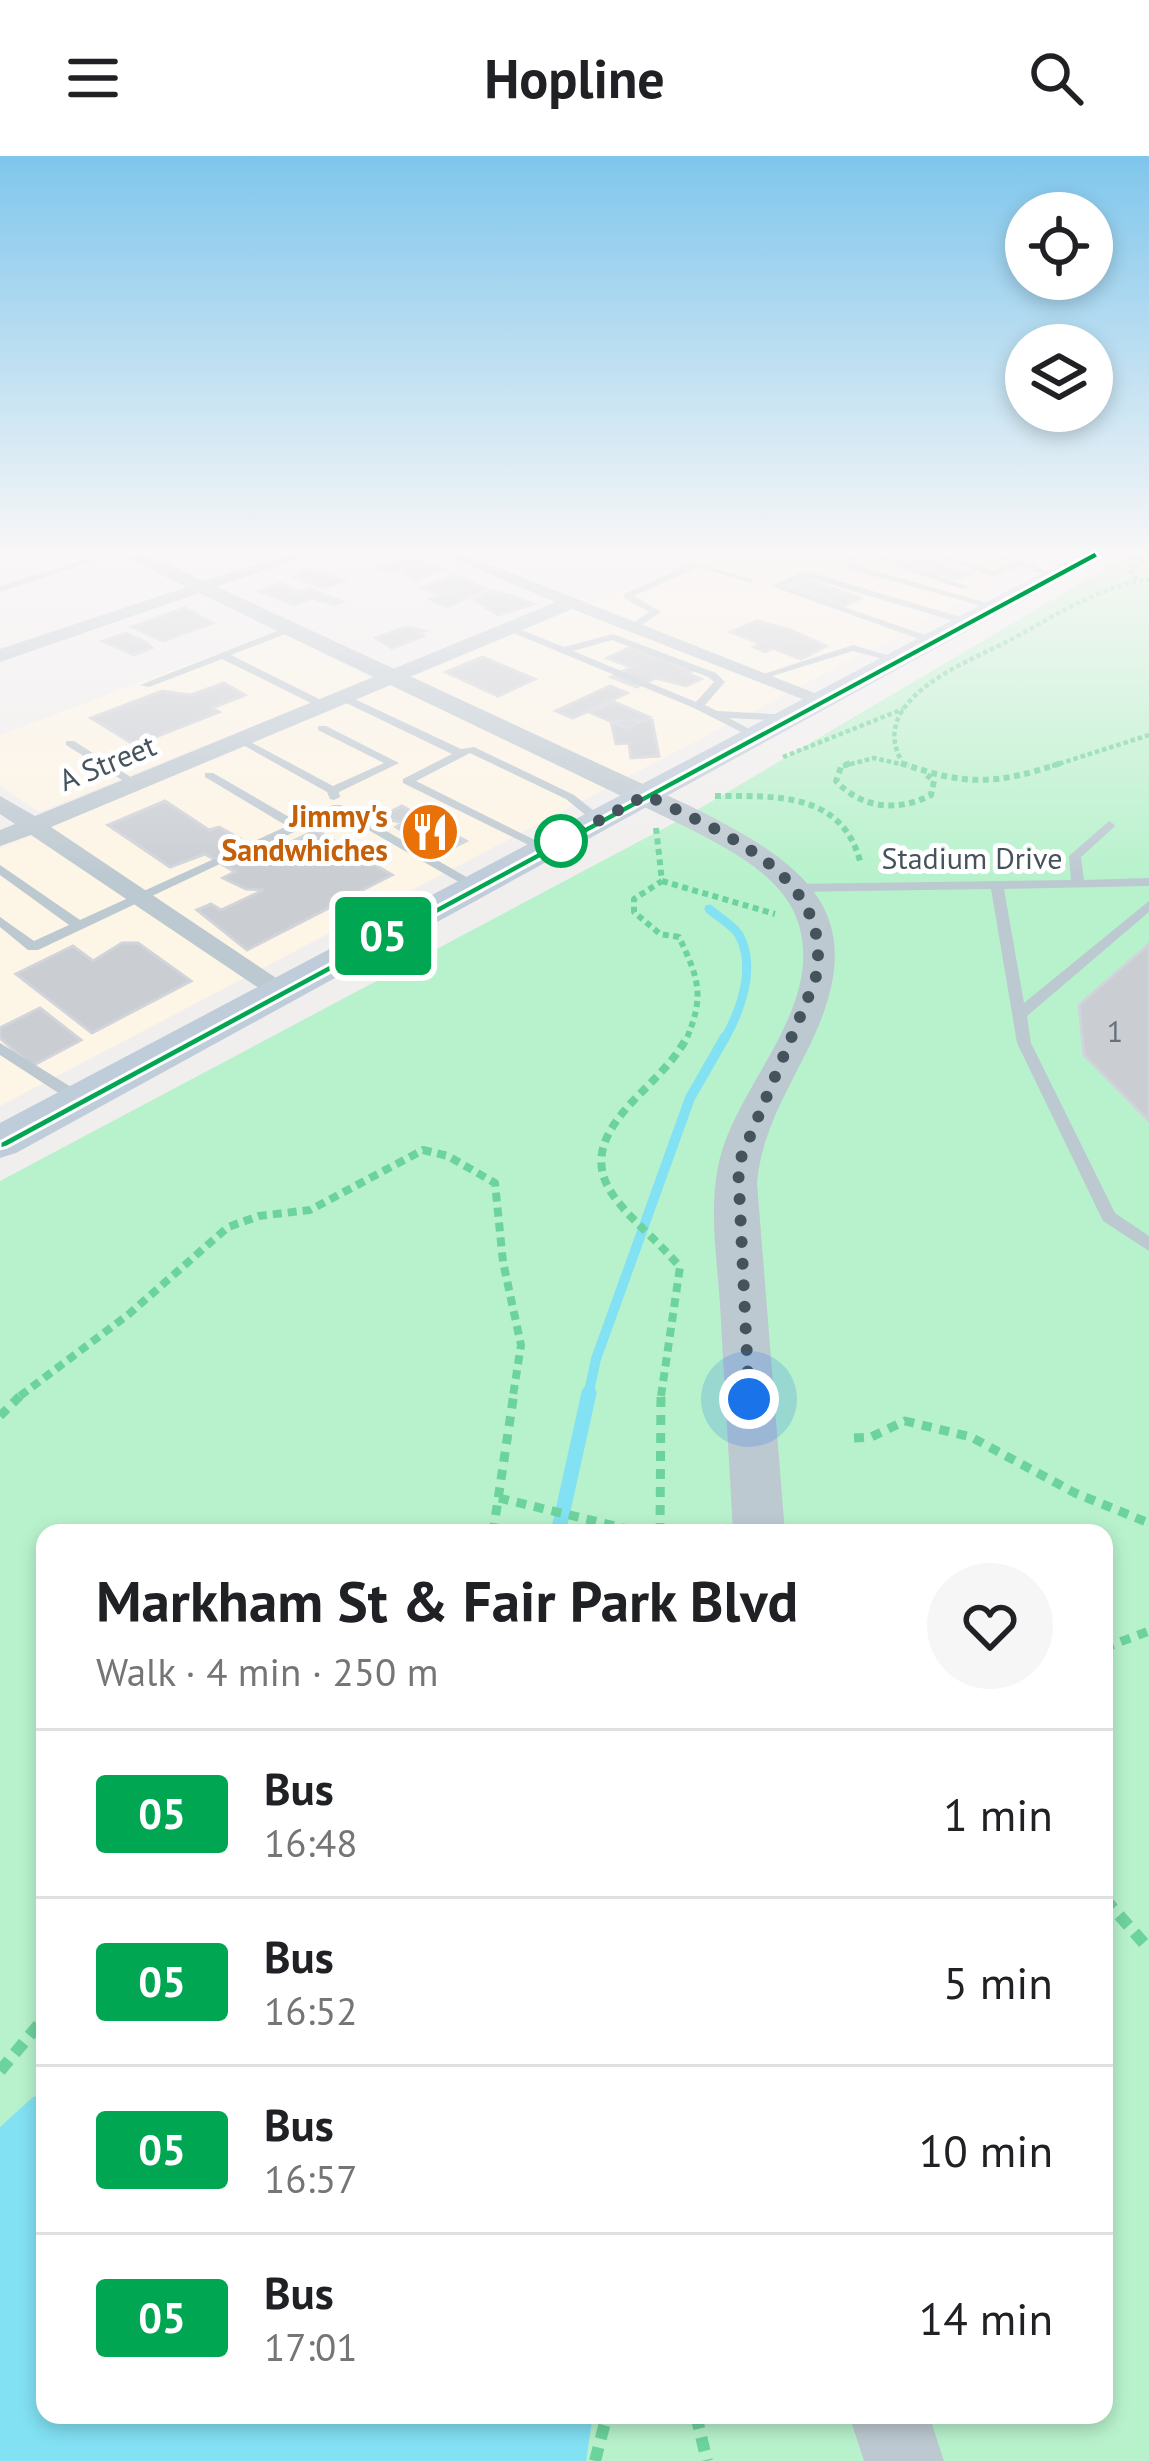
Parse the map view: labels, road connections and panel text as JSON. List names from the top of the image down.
{
  "streets": {
    "street": ["A Street"],
    "lane": ["Stadium Drive"]
  },
  "places": {
    "restaurant": ["Jimmy's Sandwhiches"]
  },
  "lines": ["bus line 05"],
  "house_numbers": ["1"],
  "page": {
    "header": "Hopline",
    "on_map": "05",
    "heading": ["Markham St & Fair Park Blvd", "Walk · 4 min · 250 m"],
    "list": [
      {
        "mark": "05",
        "name": "Bus",
        "note": "16:48",
        "value": "1 min"
      },
      {
        "mark": "05",
        "name": "Bus",
        "note": "16:52",
        "value": "5 min"
      },
      {
        "mark": "05",
        "name": "Bus",
        "note": "16:57",
        "value": "10 min"
      },
      {
        "mark": "05",
        "name": "Bus",
        "note": "17:01",
        "value": "14 min"
      }
    ]
  }
}
